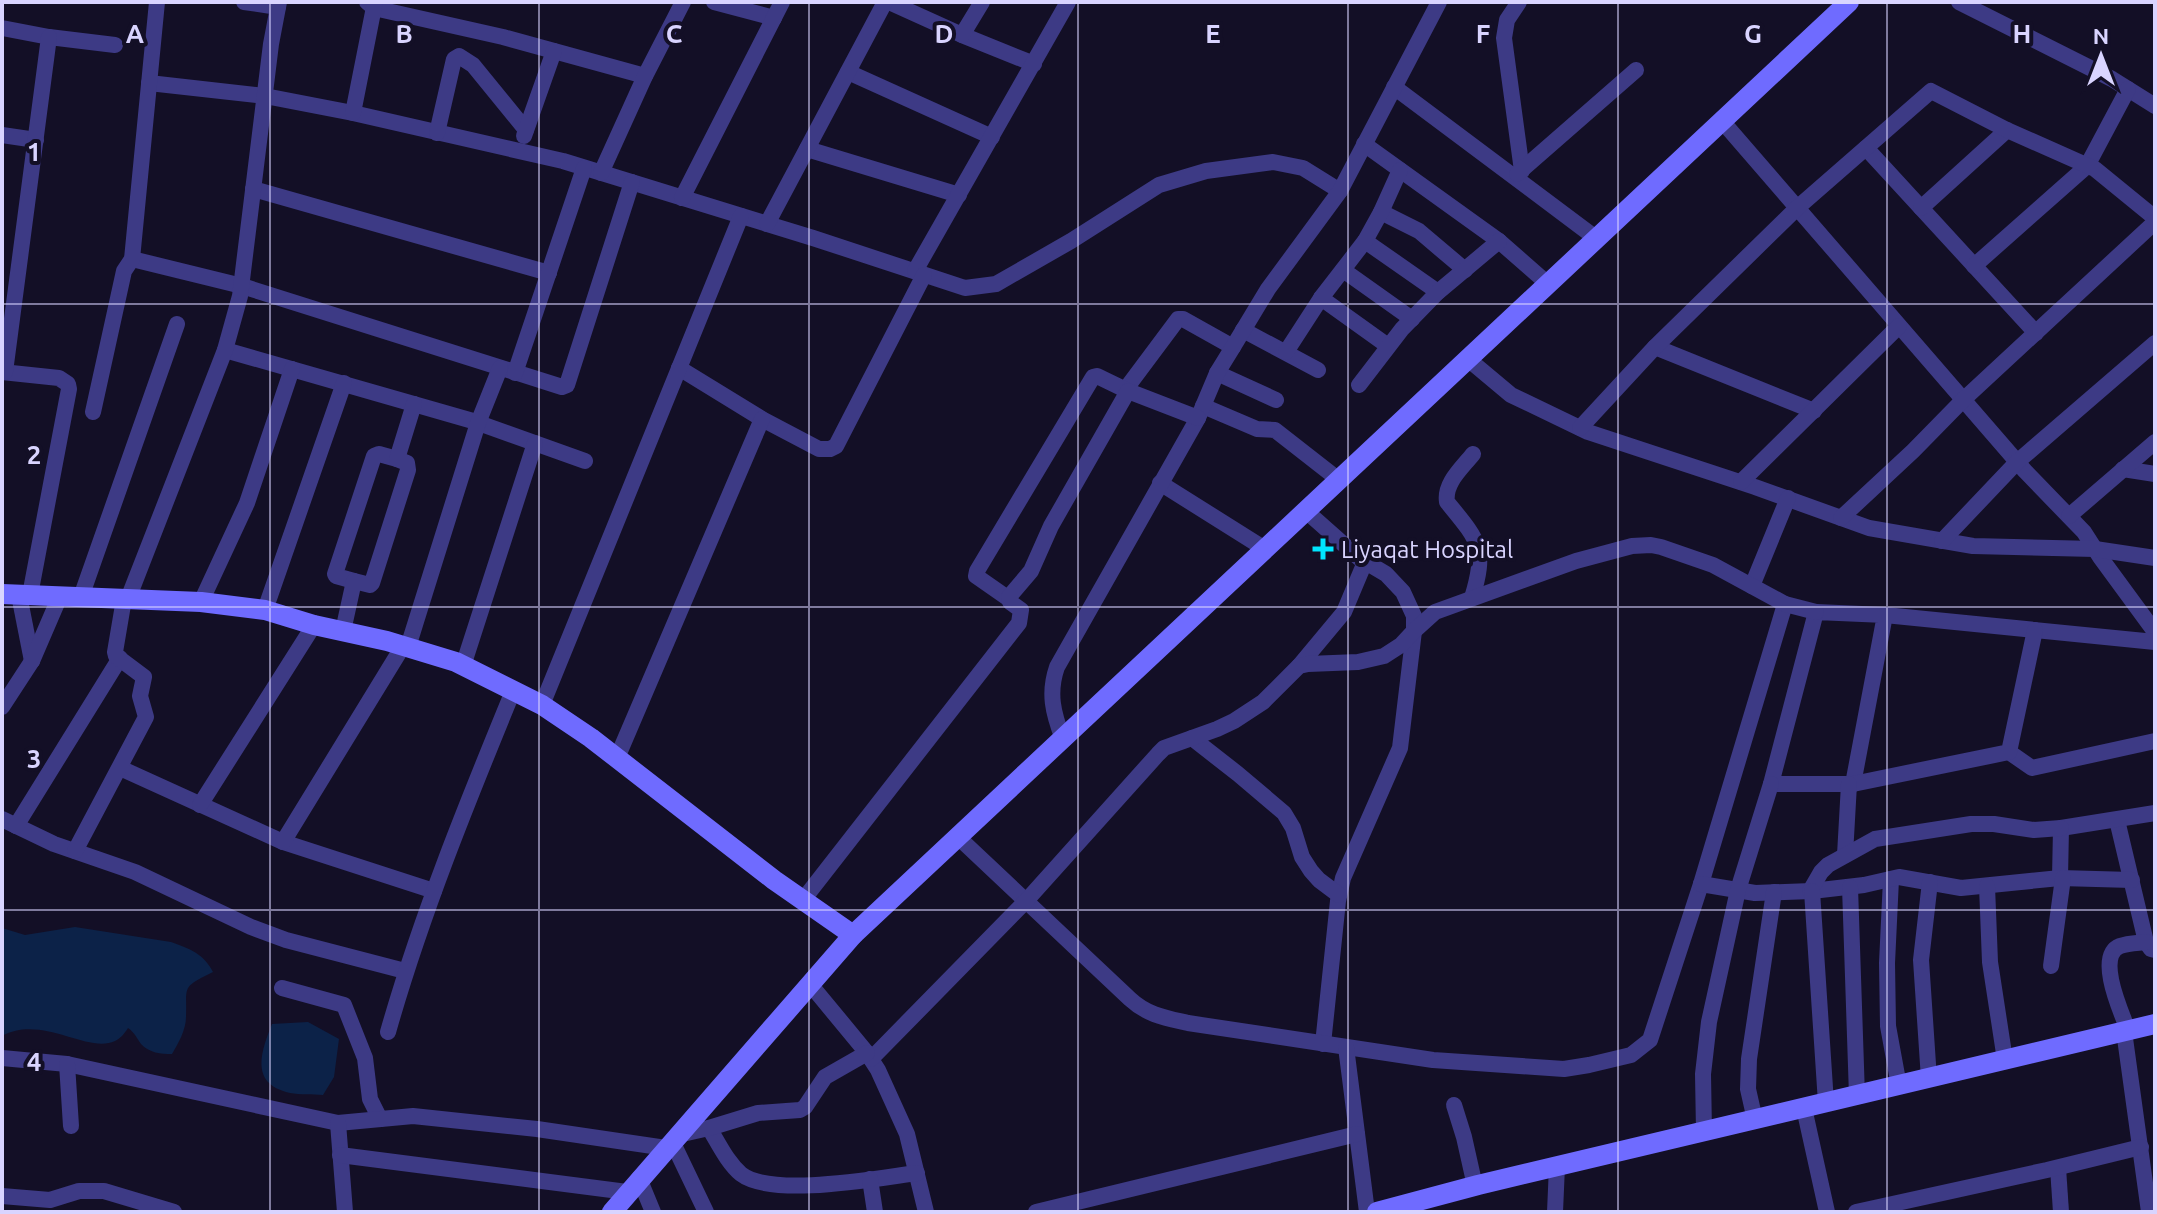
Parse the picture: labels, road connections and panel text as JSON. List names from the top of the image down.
{
  "places": {
    "health": ["Liyaqat Hospital"]
  },
  "north": "top",
  "grid": {
    "columns": [
      "A",
      "B",
      "C",
      "D",
      "E",
      "F",
      "G",
      "H"
    ],
    "rows": [
      "1",
      "2",
      "3",
      "4"
    ]
  }
}
